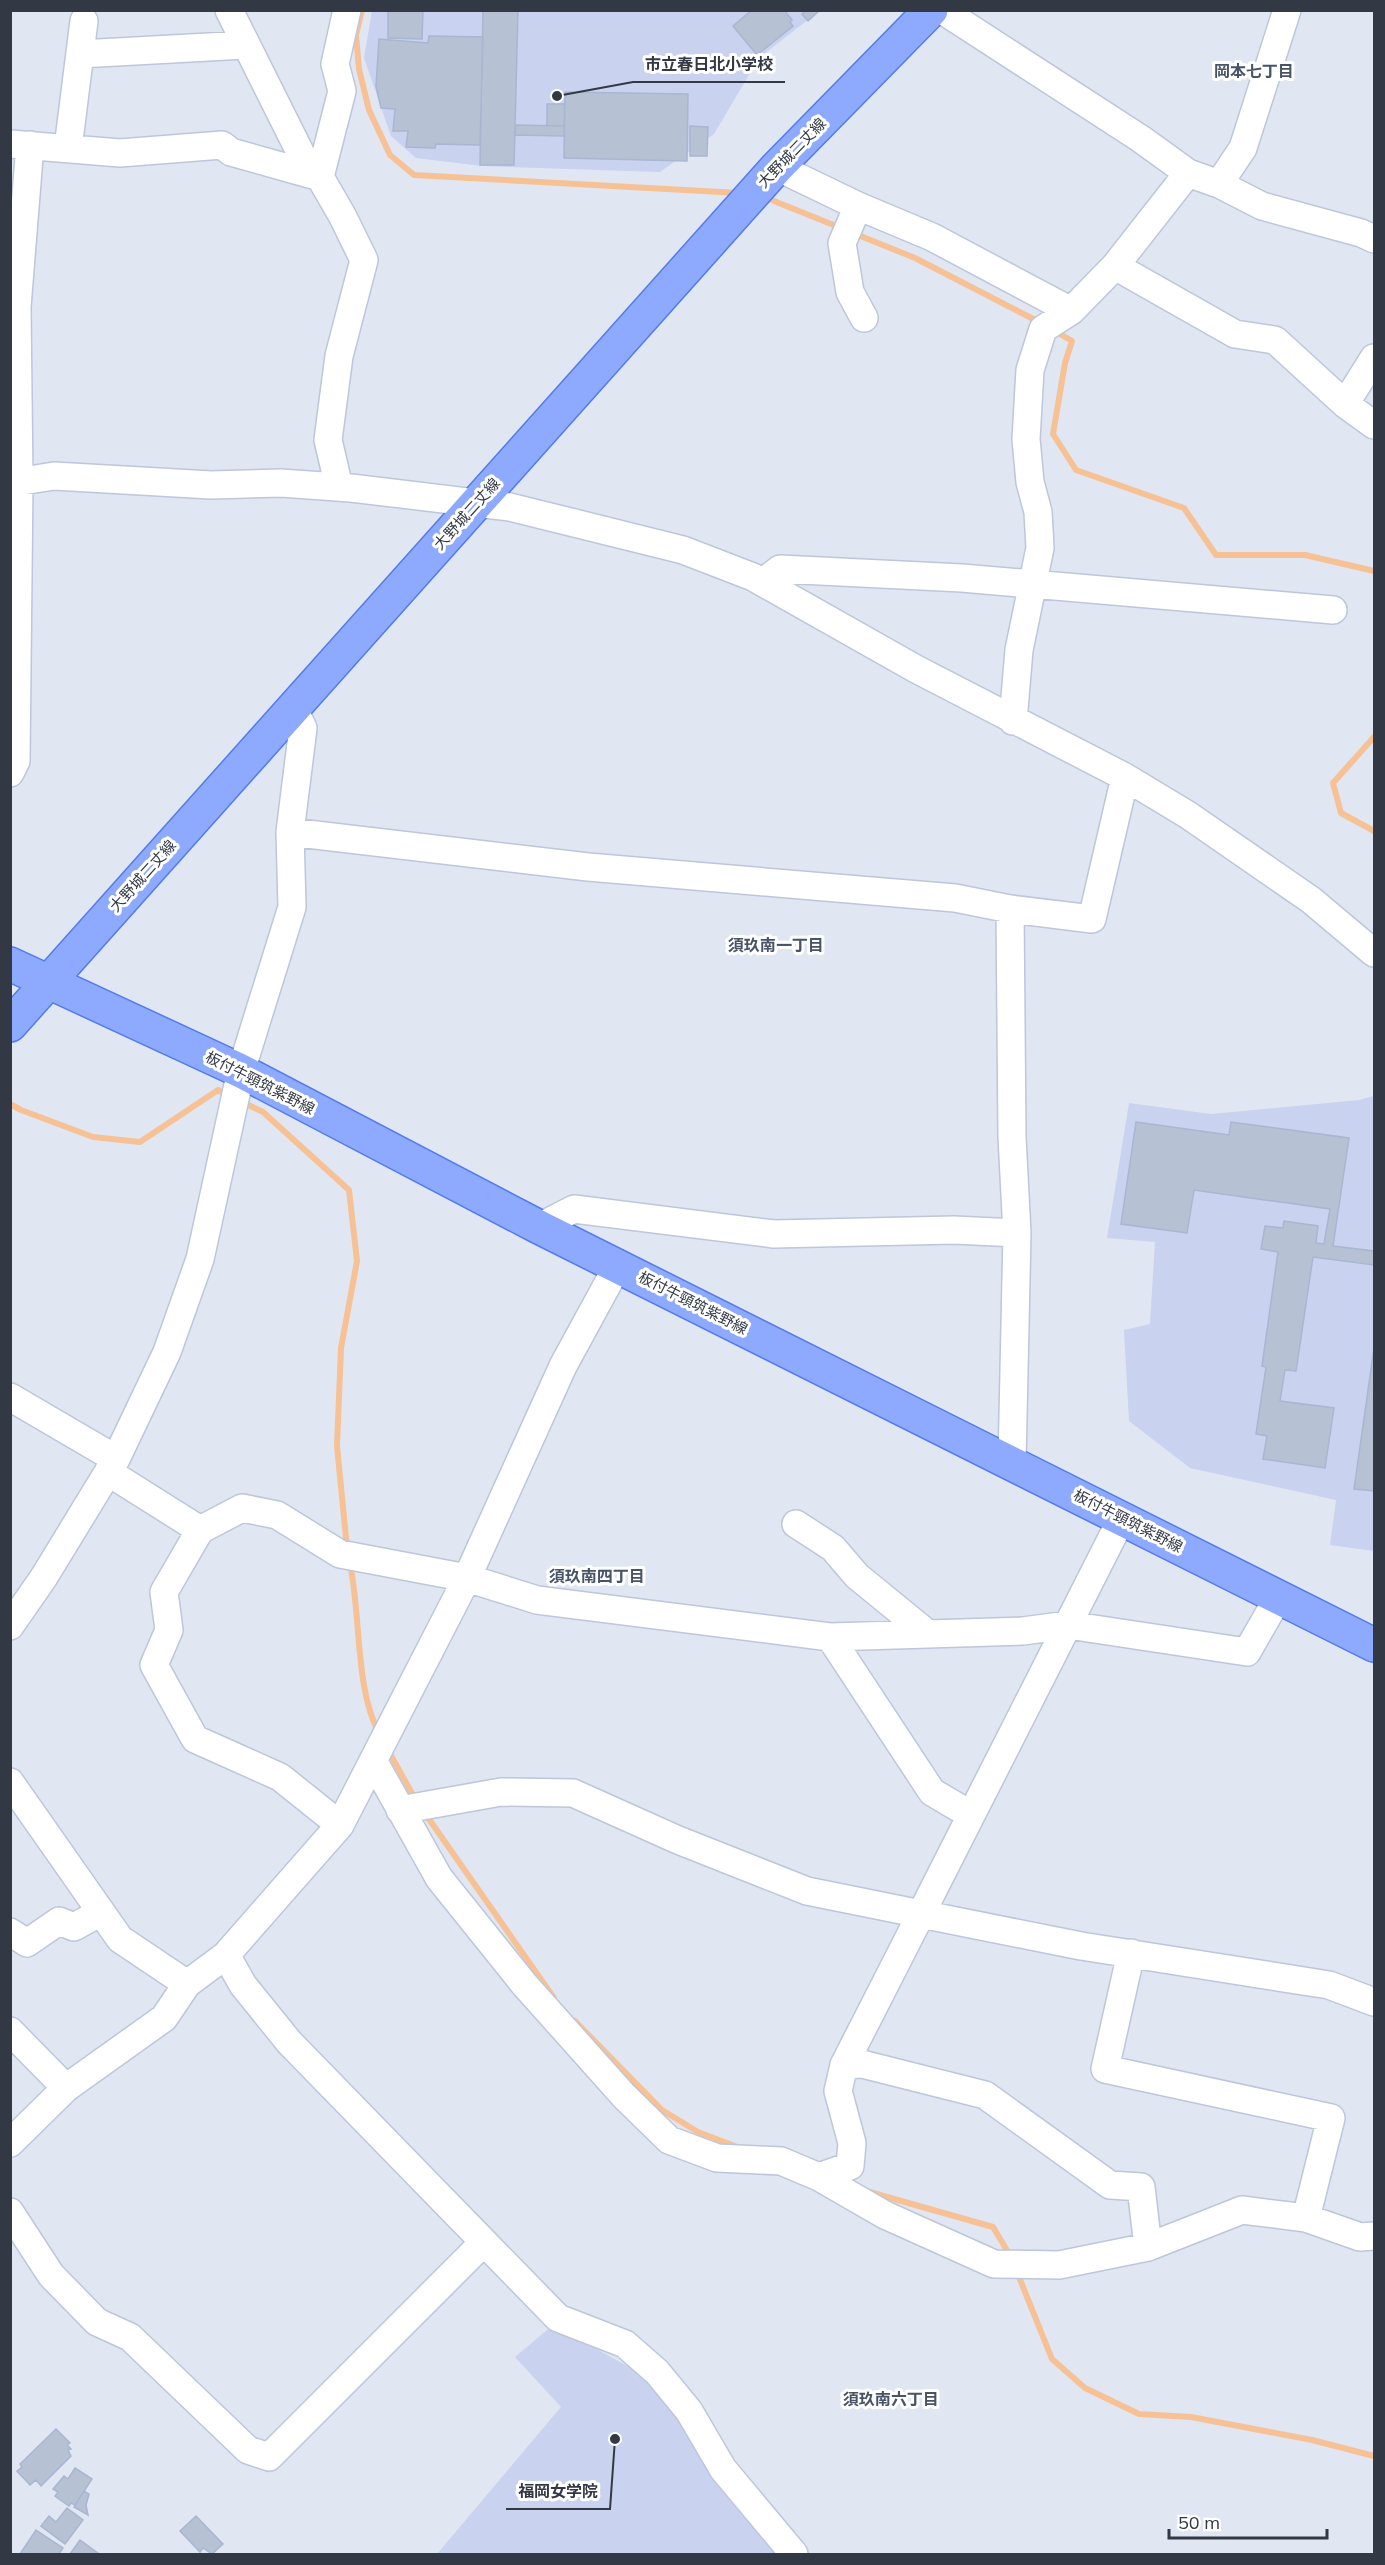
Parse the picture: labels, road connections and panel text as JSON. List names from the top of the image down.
{
  "streets": {
    "main road": ["大野城二丈線", "板付牛頸筑紫野線"]
  },
  "crossings": [
    ["大野城二丈線", "板付牛頸筑紫野線"]
  ],
  "districts": [
    "岡本七丁目",
    "須玖南一丁目",
    "須玖南四丁目",
    "須玖南六丁目"
  ],
  "places": ["市立春日北小学校", "福岡女学院"],
  "scale_bar": "50 m"
}
